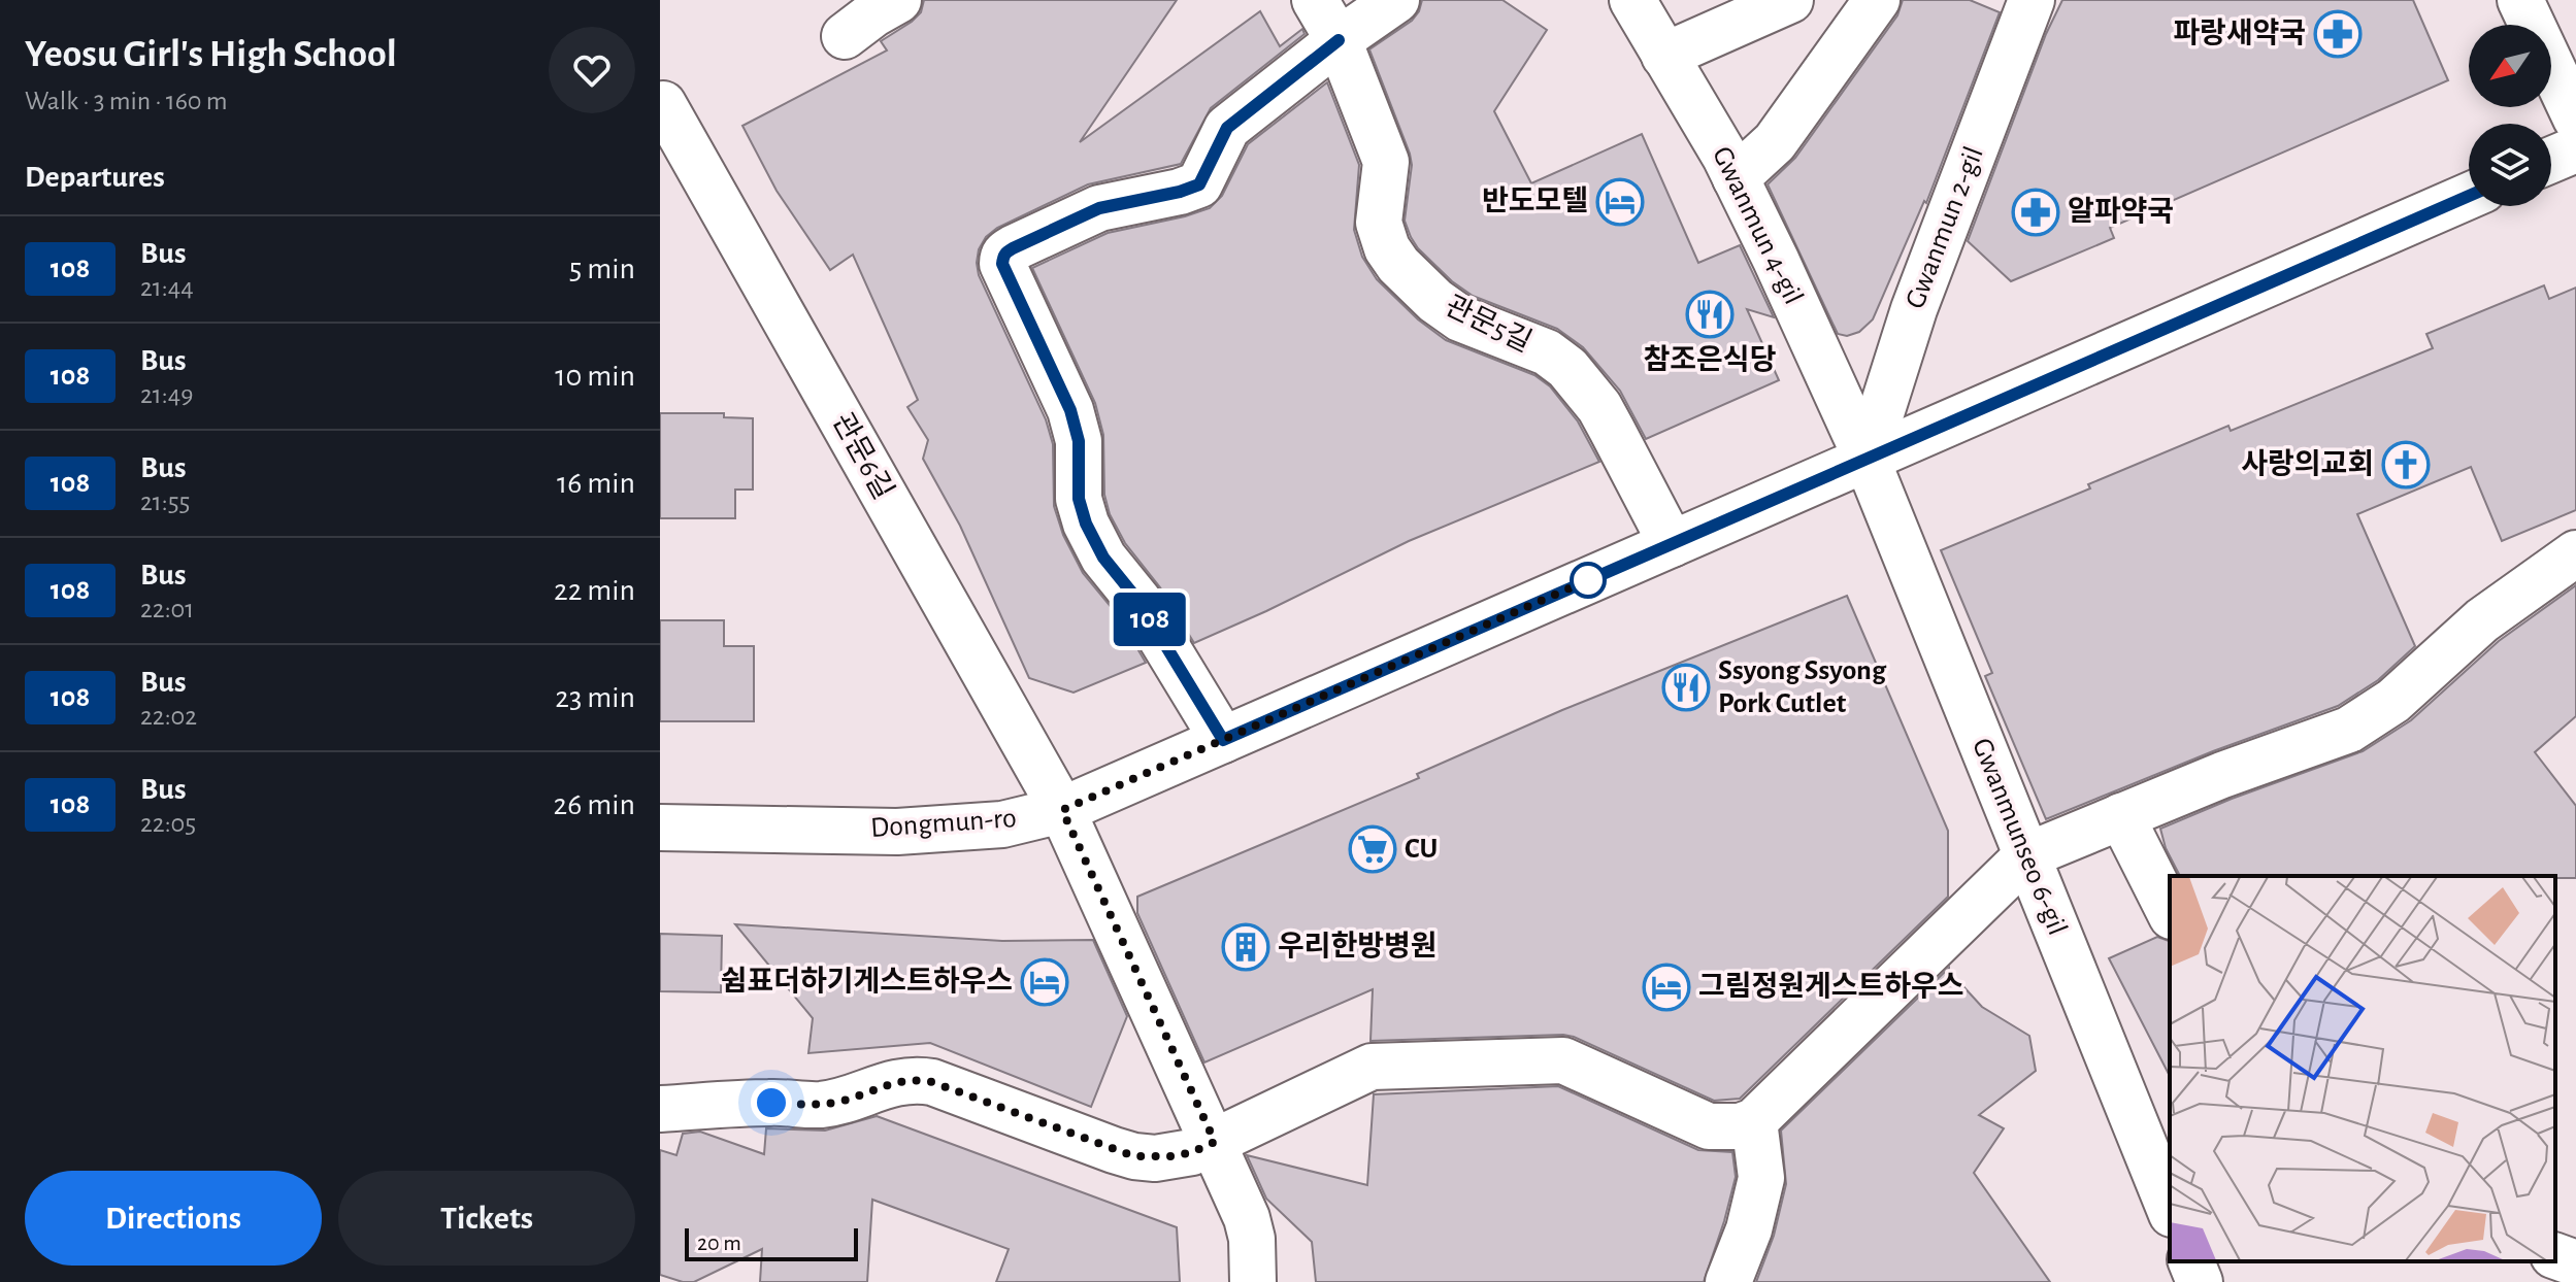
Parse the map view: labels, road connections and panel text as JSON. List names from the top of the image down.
{
  "streets": {
    "street": [
      "Gwanmun 4-gil",
      "Gwanmun 2-gil",
      "관문5길",
      "관문6길",
      "Dongmun-ro",
      "Gwanmunseo 6-gil"
    ]
  },
  "crossings": [
    ["Gwanmun 4-gil", "Gwanmun 2-gil"],
    ["Gwanmun 4-gil", "Dongmun-ro"],
    ["Gwanmun 4-gil", "Gwanmunseo 6-gil"],
    ["Gwanmun 2-gil", "Dongmun-ro"],
    ["Gwanmun 2-gil", "Gwanmunseo 6-gil"],
    ["관문5길", "Dongmun-ro"],
    ["관문6길", "Dongmun-ro"],
    ["Dongmun-ro", "Gwanmunseo 6-gil"]
  ],
  "places": {
    "pharmacy": ["파랑새약국", "알파약국"],
    "hotel": ["반도모텔", "쉼표더하기게스트하우스", "그림정원게스트하우스"],
    "restaurant": ["참조은식당", "Ssyong Ssyong Pork Cutlet"],
    "church": ["사랑의교회"],
    "supermarket": ["CU"],
    "building": ["우리한방병원"]
  },
  "lines": ["bus line 108"],
  "scale_bar": "20 m",
  "north": "bottom left",
  "page": {
    "heading": [
      ["Yeosu Girl's High School", "Walk · 3 min · 160 m"],
      "Departures"
    ],
    "on_map": "108",
    "list": [
      {
        "mark": "108",
        "name": "Bus",
        "note": "21:44",
        "value": "5 min"
      },
      {
        "mark": "108",
        "name": "Bus",
        "note": "21:49",
        "value": "10 min"
      },
      {
        "mark": "108",
        "name": "Bus",
        "note": "21:55",
        "value": "16 min"
      },
      {
        "mark": "108",
        "name": "Bus",
        "note": "22:01",
        "value": "22 min"
      },
      {
        "mark": "108",
        "name": "Bus",
        "note": "22:02",
        "value": "23 min"
      },
      {
        "mark": "108",
        "name": "Bus",
        "note": "22:05",
        "value": "26 min"
      }
    ],
    "buttons": ["Directions", "Tickets"],
    "scale": "20 m"
  }
}
